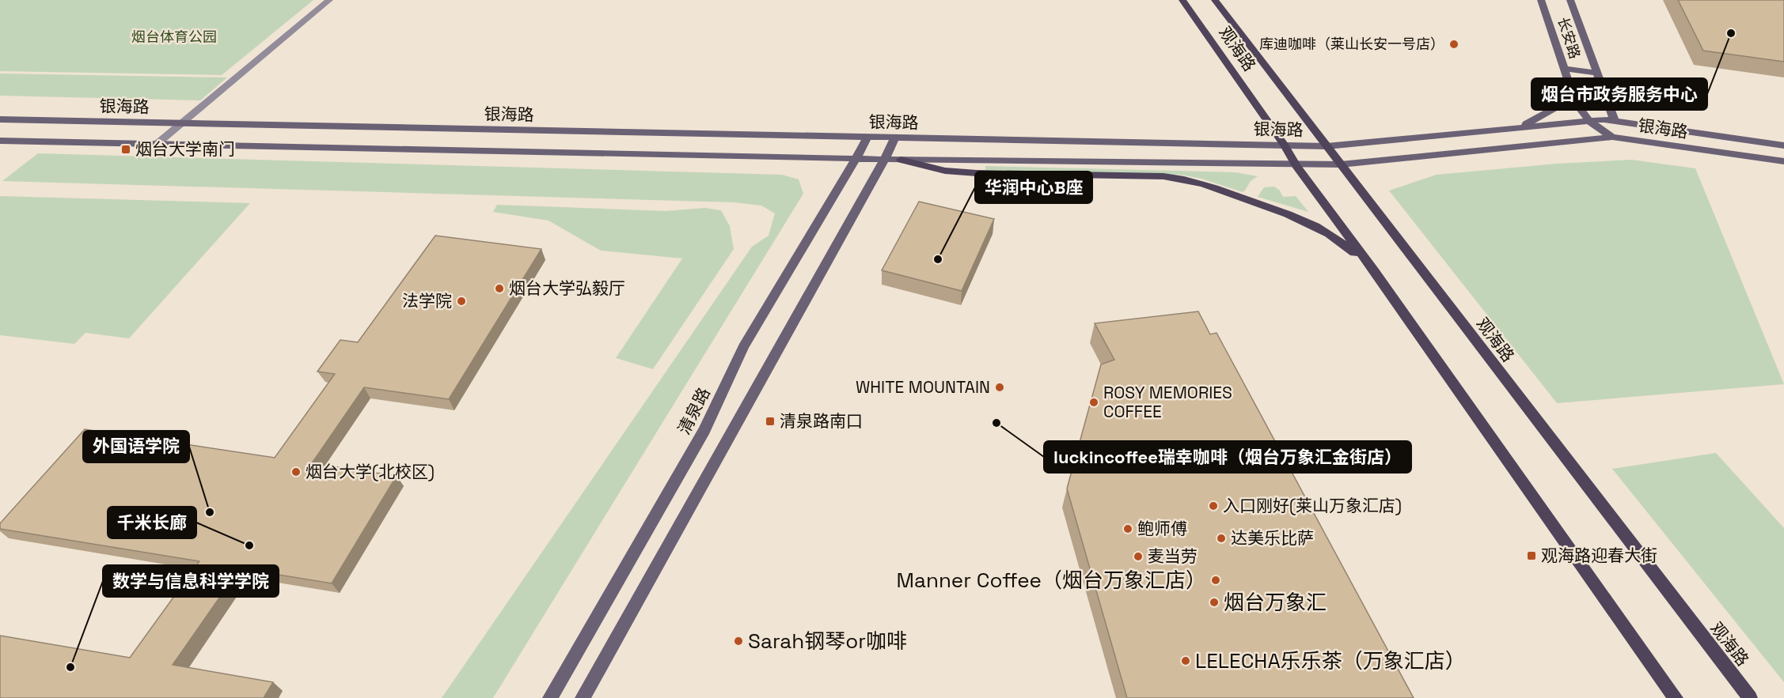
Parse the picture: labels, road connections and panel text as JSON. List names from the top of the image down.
{
  "streets": {
    "main road": [
      "长安路",
      "观海路",
      "银海路",
      "清泉路"
    ]
  },
  "crossings": [
    ["长安路", "银海路"],
    ["观海路", "银海路"],
    ["银海路", "清泉路"]
  ],
  "parks": ["烟台体育公园"],
  "places": {
    "other": [
      "烟台市政务服务中心",
      "库迪咖啡（莱山长安一号店）",
      "华润中心B座",
      "烟台大学弘毅厅",
      "法学院",
      "WHITE MOUNTAIN",
      "ROSY MEMORIES COFFEE",
      "luckincoffee瑞幸咖啡（烟台万象汇金街店）",
      "烟台大学(北校区)",
      "入口刚好(莱山万象汇店)",
      "外国语学院",
      "鲍师傅",
      "达美乐比萨",
      "千米长廊",
      "麦当劳",
      "Manner Coffee（烟台万象汇店）",
      "烟台万象汇",
      "Sarah钢琴or咖啡",
      "LELECHA乐乐茶（万象汇店）",
      "数学与信息科学学院"
    ],
    "transit": ["烟台大学南门", "清泉路南口", "观海路迎春大街"]
  }
}
